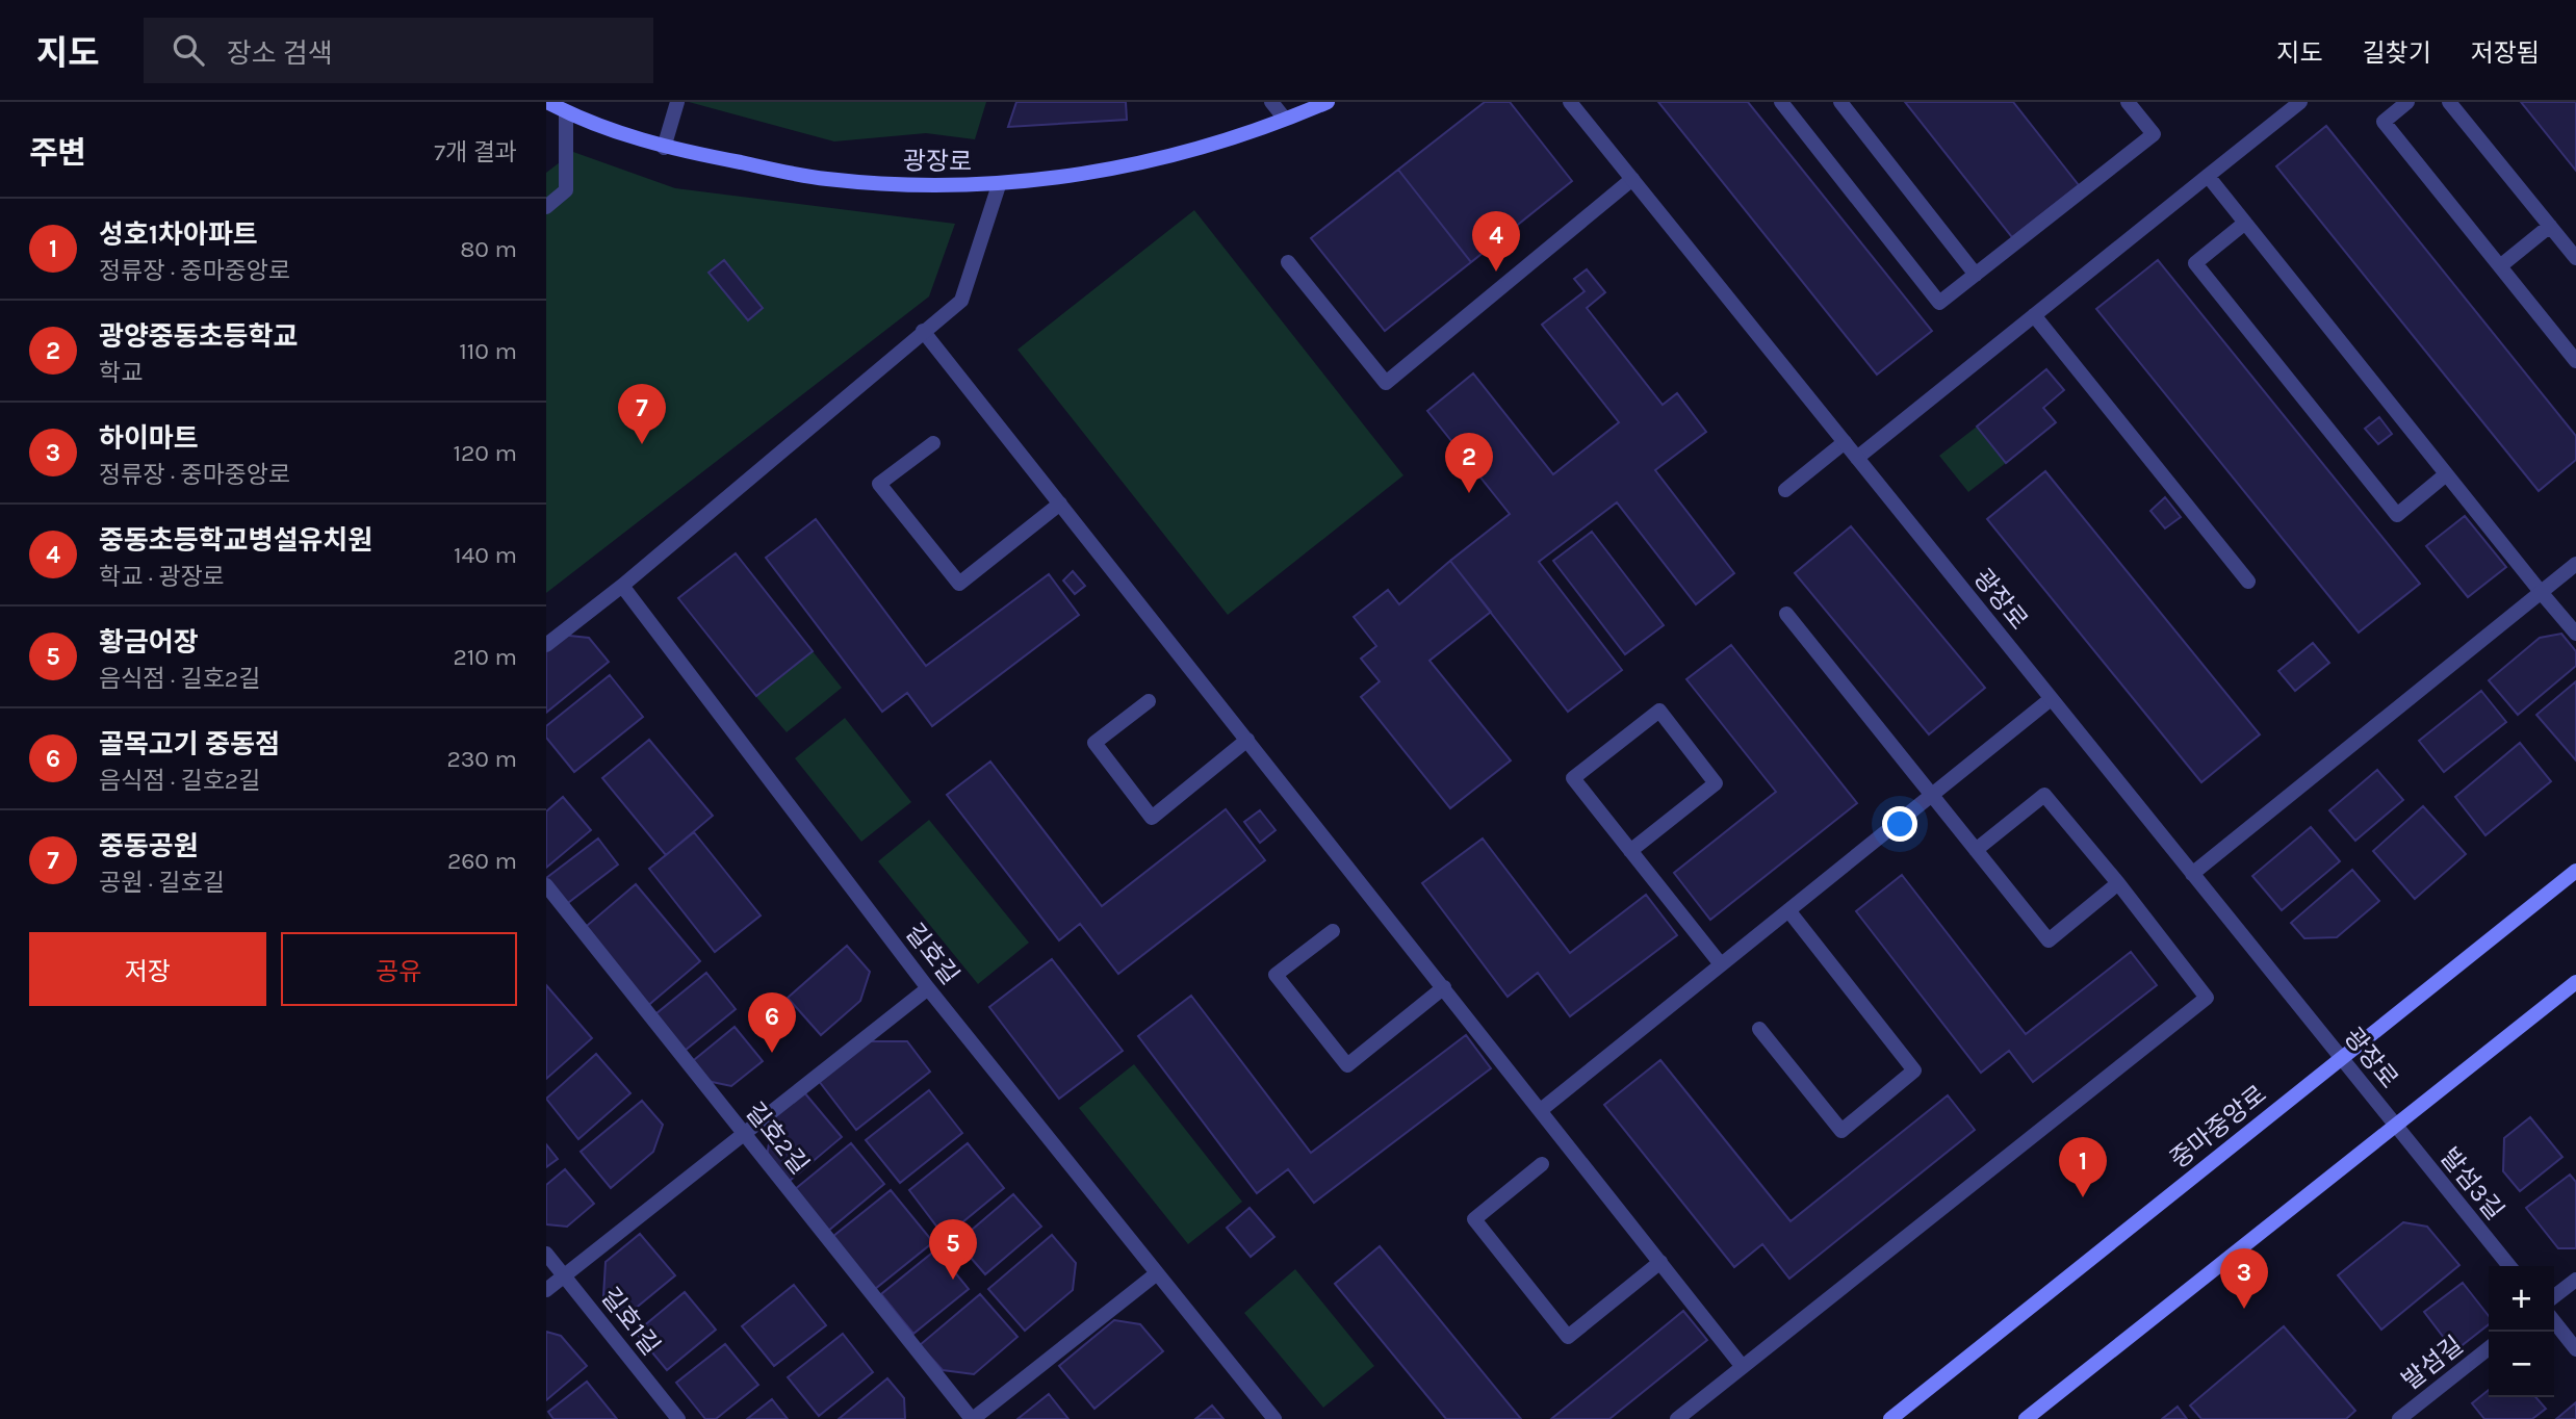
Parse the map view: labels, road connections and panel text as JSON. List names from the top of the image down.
{
  "streets": {
    "main road": ["광장로", "중마중앙로"],
    "street": [
      "길호길",
      "길호2길",
      "발섬3길",
      "길호1길",
      "발섬길"
    ]
  },
  "crossings": [
    ["광장로", "중마중앙로"],
    ["광장로", "발섬3길"]
  ],
  "page": {
    "header": "지도",
    "search": "장소 검색",
    "nav": ["지도", "길찾기", "저장됨"],
    "heading": ["주변", "7개 결과"],
    "list": [
      {
        "mark": "1",
        "name": "성호1차아파트",
        "note": "정류장 · 중마중앙로",
        "value": "80 m"
      },
      {
        "mark": "2",
        "name": "광양중동초등학교",
        "note": "학교",
        "value": "110 m"
      },
      {
        "mark": "3",
        "name": "하이마트",
        "note": "정류장 · 중마중앙로",
        "value": "120 m"
      },
      {
        "mark": "4",
        "name": "중동초등학교병설유치원",
        "note": "학교 · 광장로",
        "value": "140 m"
      },
      {
        "mark": "5",
        "name": "황금어장",
        "note": "음식점 · 길호2길",
        "value": "210 m"
      },
      {
        "mark": "6",
        "name": "골목고기 중동점",
        "note": "음식점 · 길호2길",
        "value": "230 m"
      },
      {
        "mark": "7",
        "name": "중동공원",
        "note": "공원 · 길호길",
        "value": "260 m"
      }
    ],
    "pins": [
      "4",
      "7",
      "2",
      "6",
      "1",
      "5",
      "3"
    ],
    "buttons": ["저장", "공유"],
    "map_buttons": ["+", "−"]
  }
}
